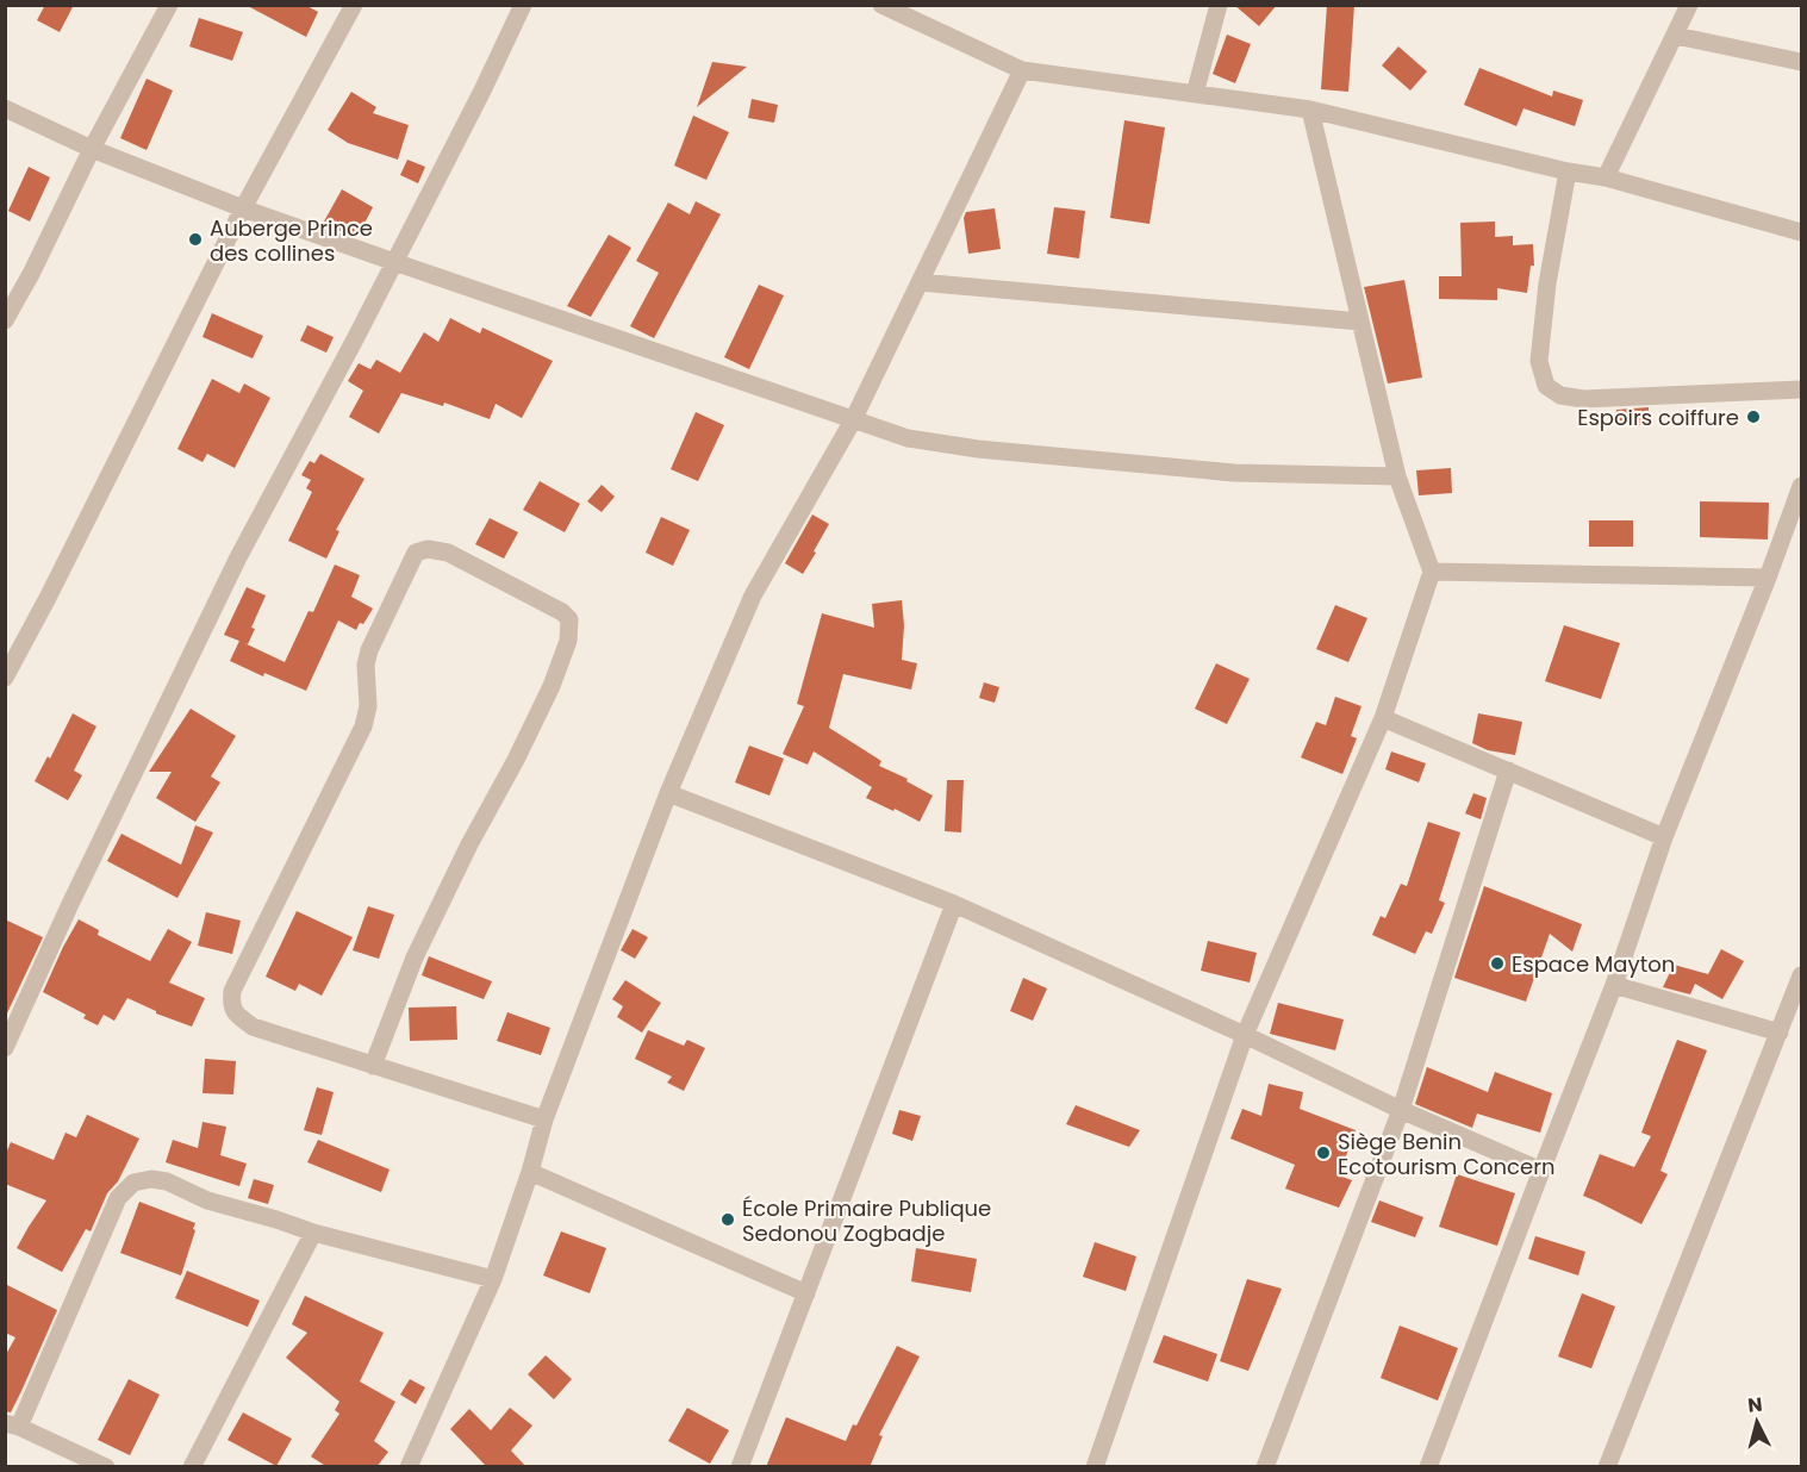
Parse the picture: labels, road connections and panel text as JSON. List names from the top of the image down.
{
  "places": [
    "Auberge Prince des collines",
    "Espoirs coiffure",
    "Espace Mayton",
    "Siège Benin Ecotourism Concern",
    "École Primaire Publique Sedonou Zogbadje"
  ],
  "north": "top"
}
